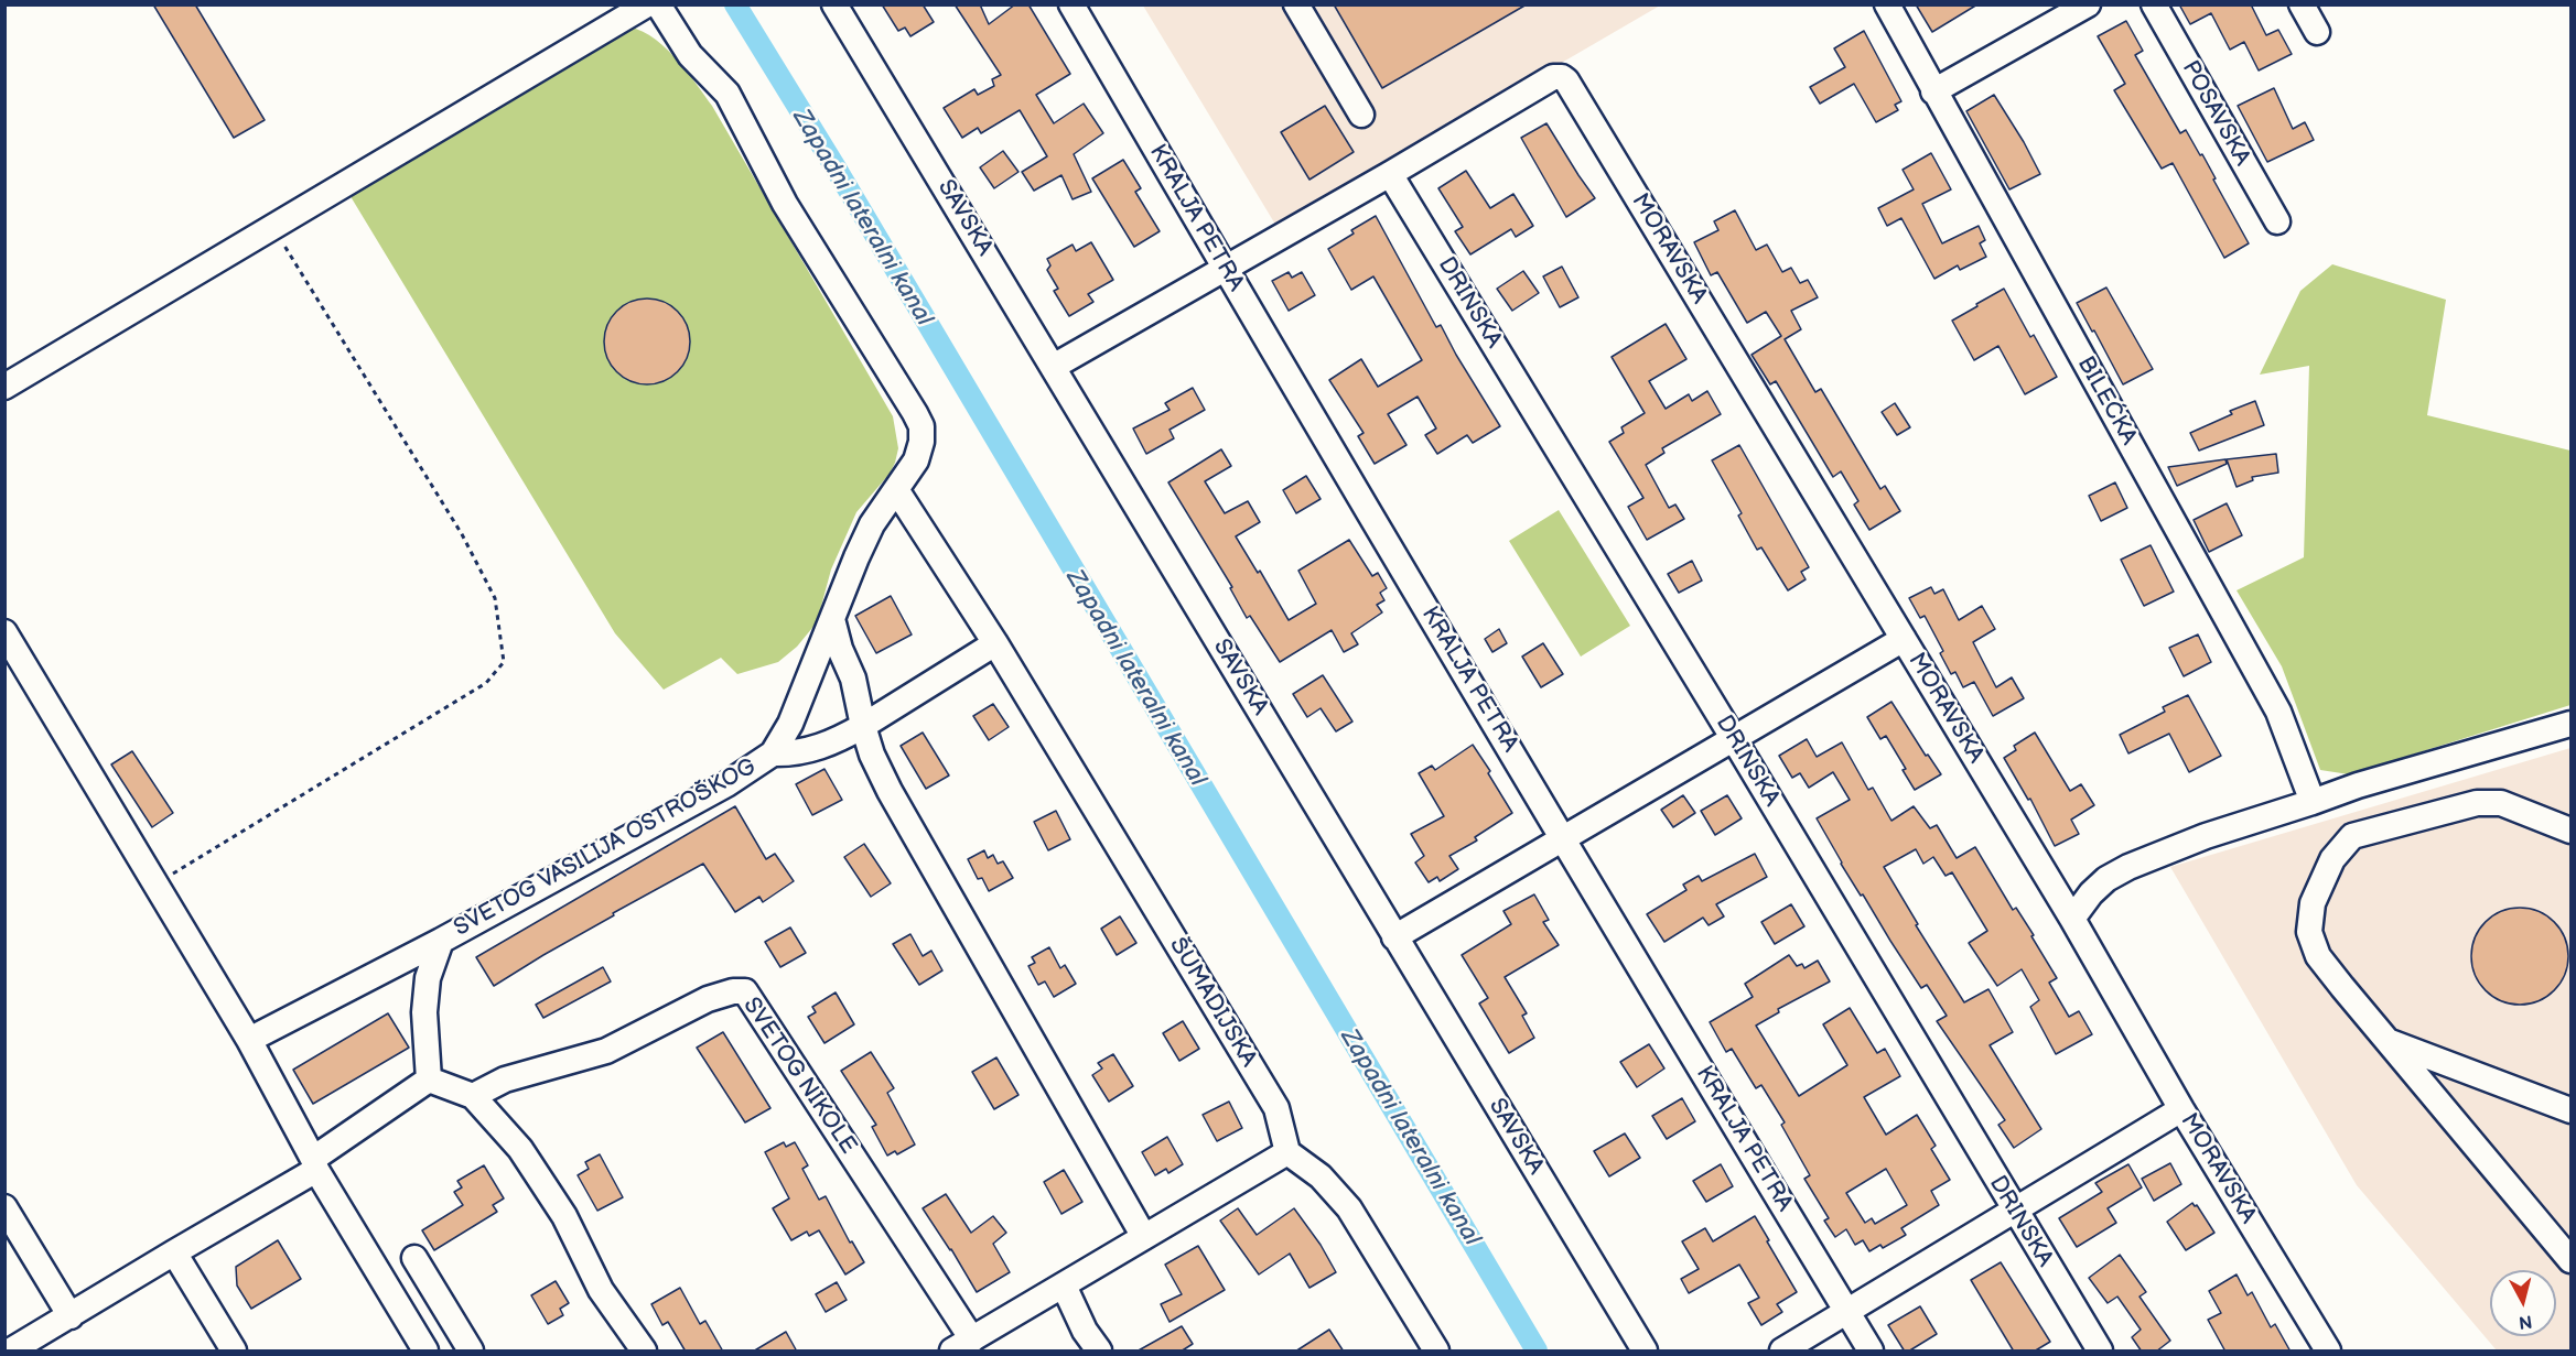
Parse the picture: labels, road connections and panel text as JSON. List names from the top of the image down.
{
  "streets": {
    "street": [
      "POSAVSKA",
      "SAVSKA",
      "KRALJA PETRA",
      "MORAVSKA",
      "DRINSKA",
      "BILEĆKA",
      "SVETOG VASILIJA OSTROŠKOG",
      "ŠUMADIJSKA",
      "SVETOG NIKOLE"
    ]
  },
  "crossings": [
    ["MORAVSKA", "DRINSKA"]
  ],
  "water": ["Zapadni lateralni kanal"],
  "north": "bottom"
}
